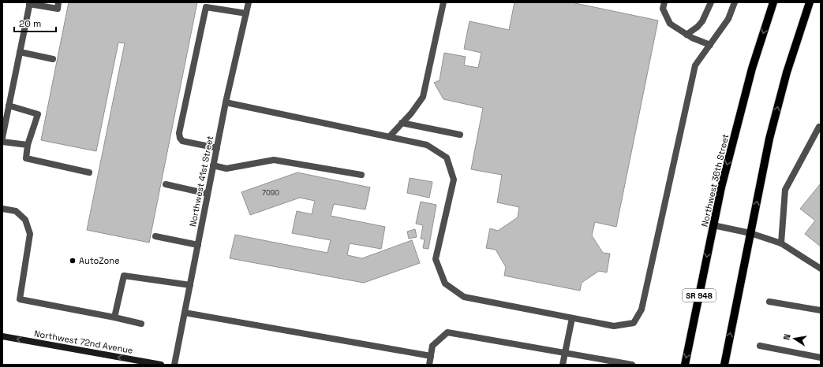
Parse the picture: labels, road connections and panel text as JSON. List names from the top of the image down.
{
  "streets": {
    "main road": ["Northwest 36th Street", "SR 948", "Northwest 72nd Avenue"],
    "street": ["Northwest 41st Street"]
  },
  "one_way": ["Northwest 72nd Avenue"],
  "places": ["AutoZone"],
  "house_numbers": ["7090"],
  "scale_bar": "20 m",
  "north": "left"
}
